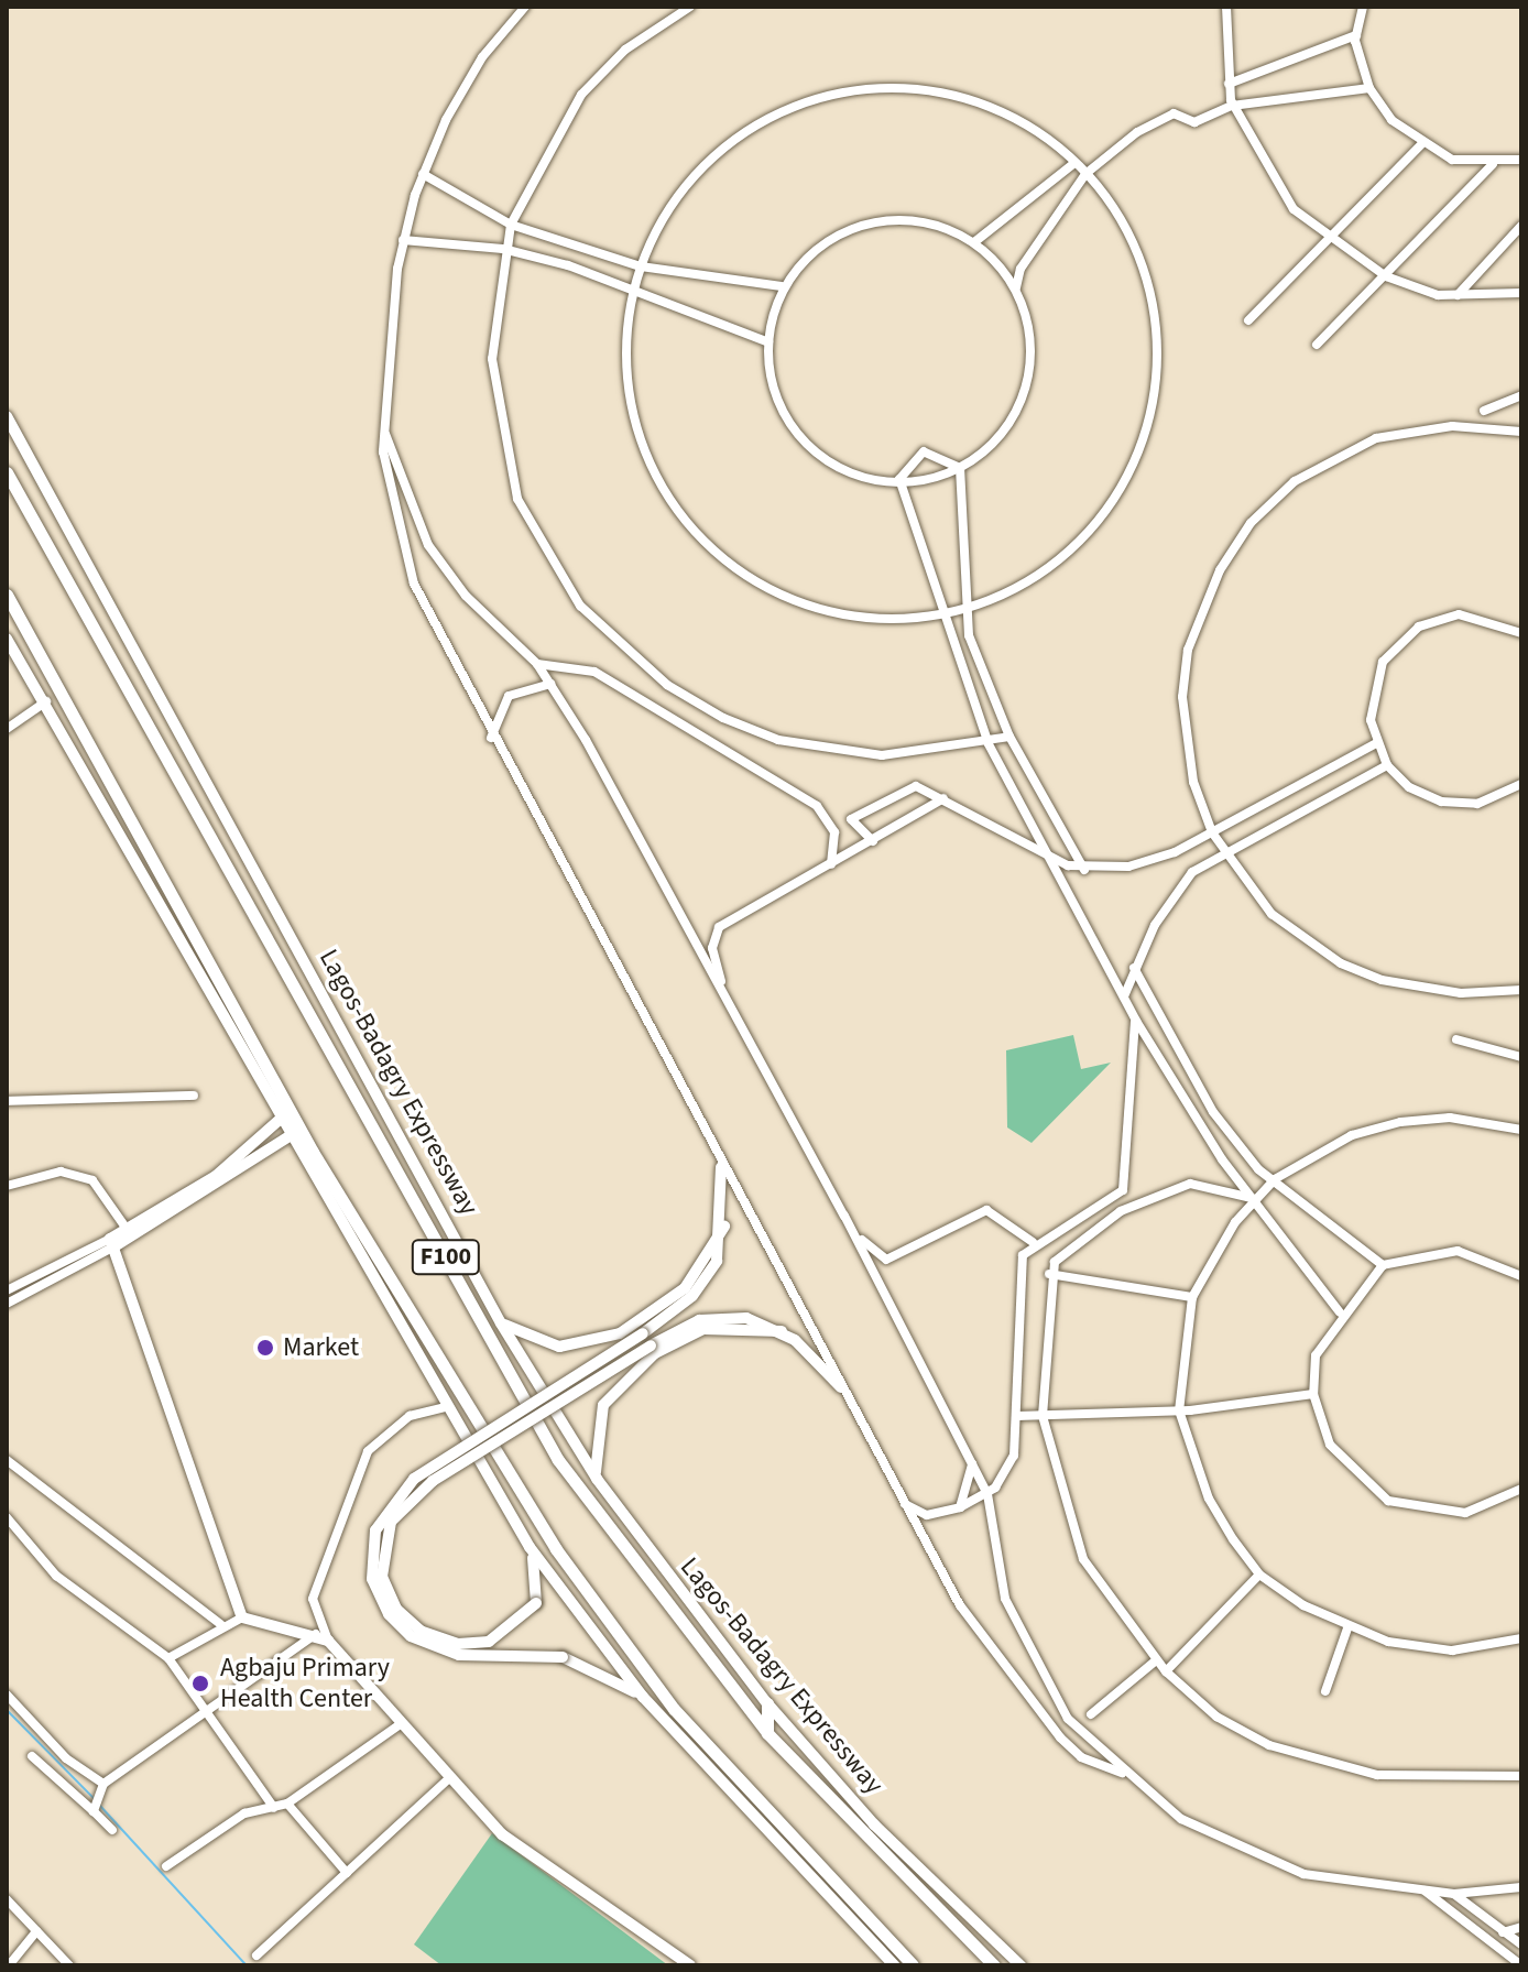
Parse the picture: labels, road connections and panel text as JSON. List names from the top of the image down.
{
  "streets": {
    "highway": ["Lagos-Badagry Expressway", "F100"]
  },
  "places": ["Market", "Agbaju Primary Health Center"]
}
